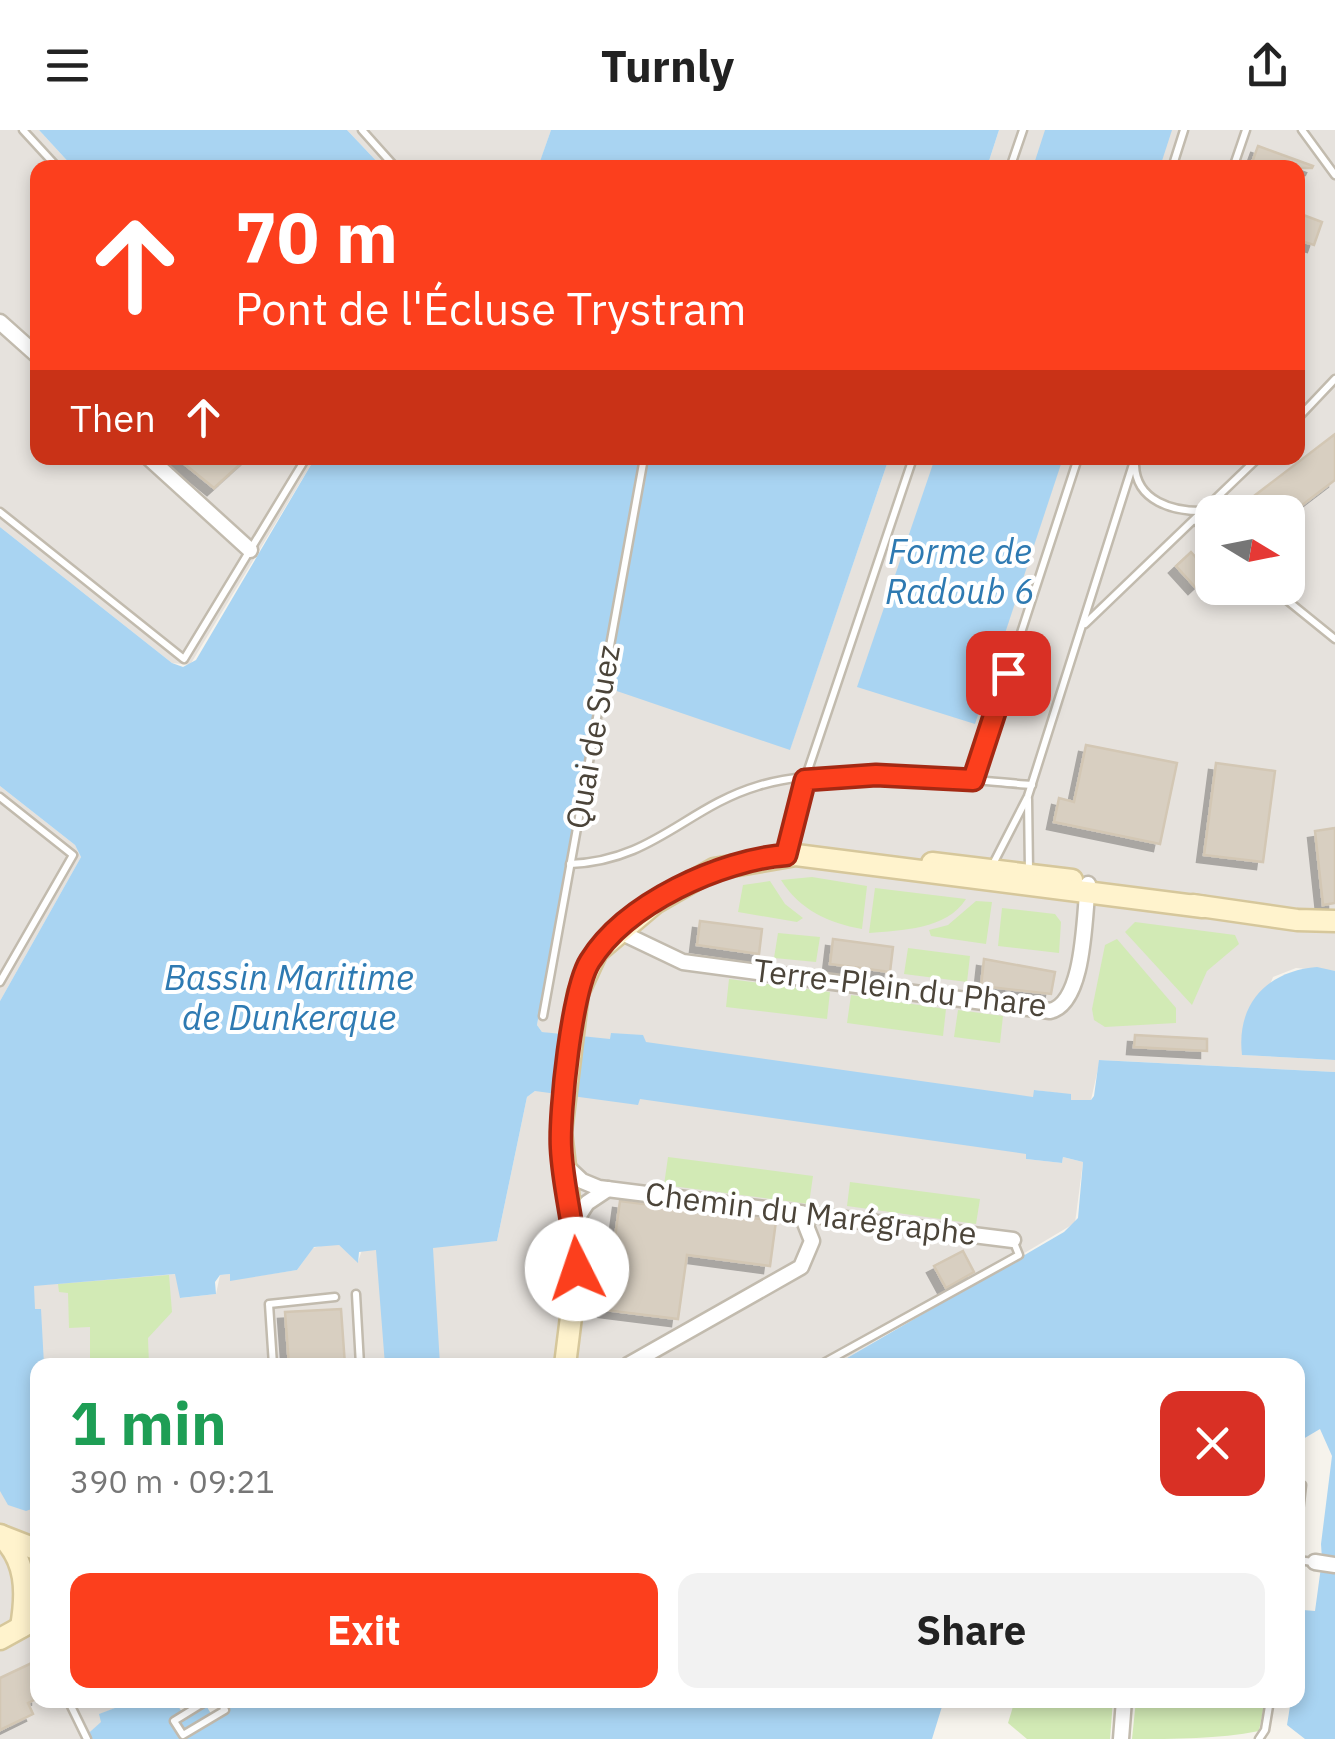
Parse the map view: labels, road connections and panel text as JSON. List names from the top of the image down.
{
  "streets": {
    "street": ["Terre-Plein du Phare", "Chemin du Marégraphe"],
    "lane": ["Quai de Suez"]
  },
  "water": ["Forme de Radoub 6", "Bassin Maritime de Dunkerque"],
  "north": "right",
  "page": {
    "header": "Turnly",
    "turn": ["70 m", "Pont de l'Écluse Trystram"],
    "then": "Then",
    "heading": ["1 min", "390 m · 09:21"],
    "buttons": ["Exit", "Share"]
  }
}
